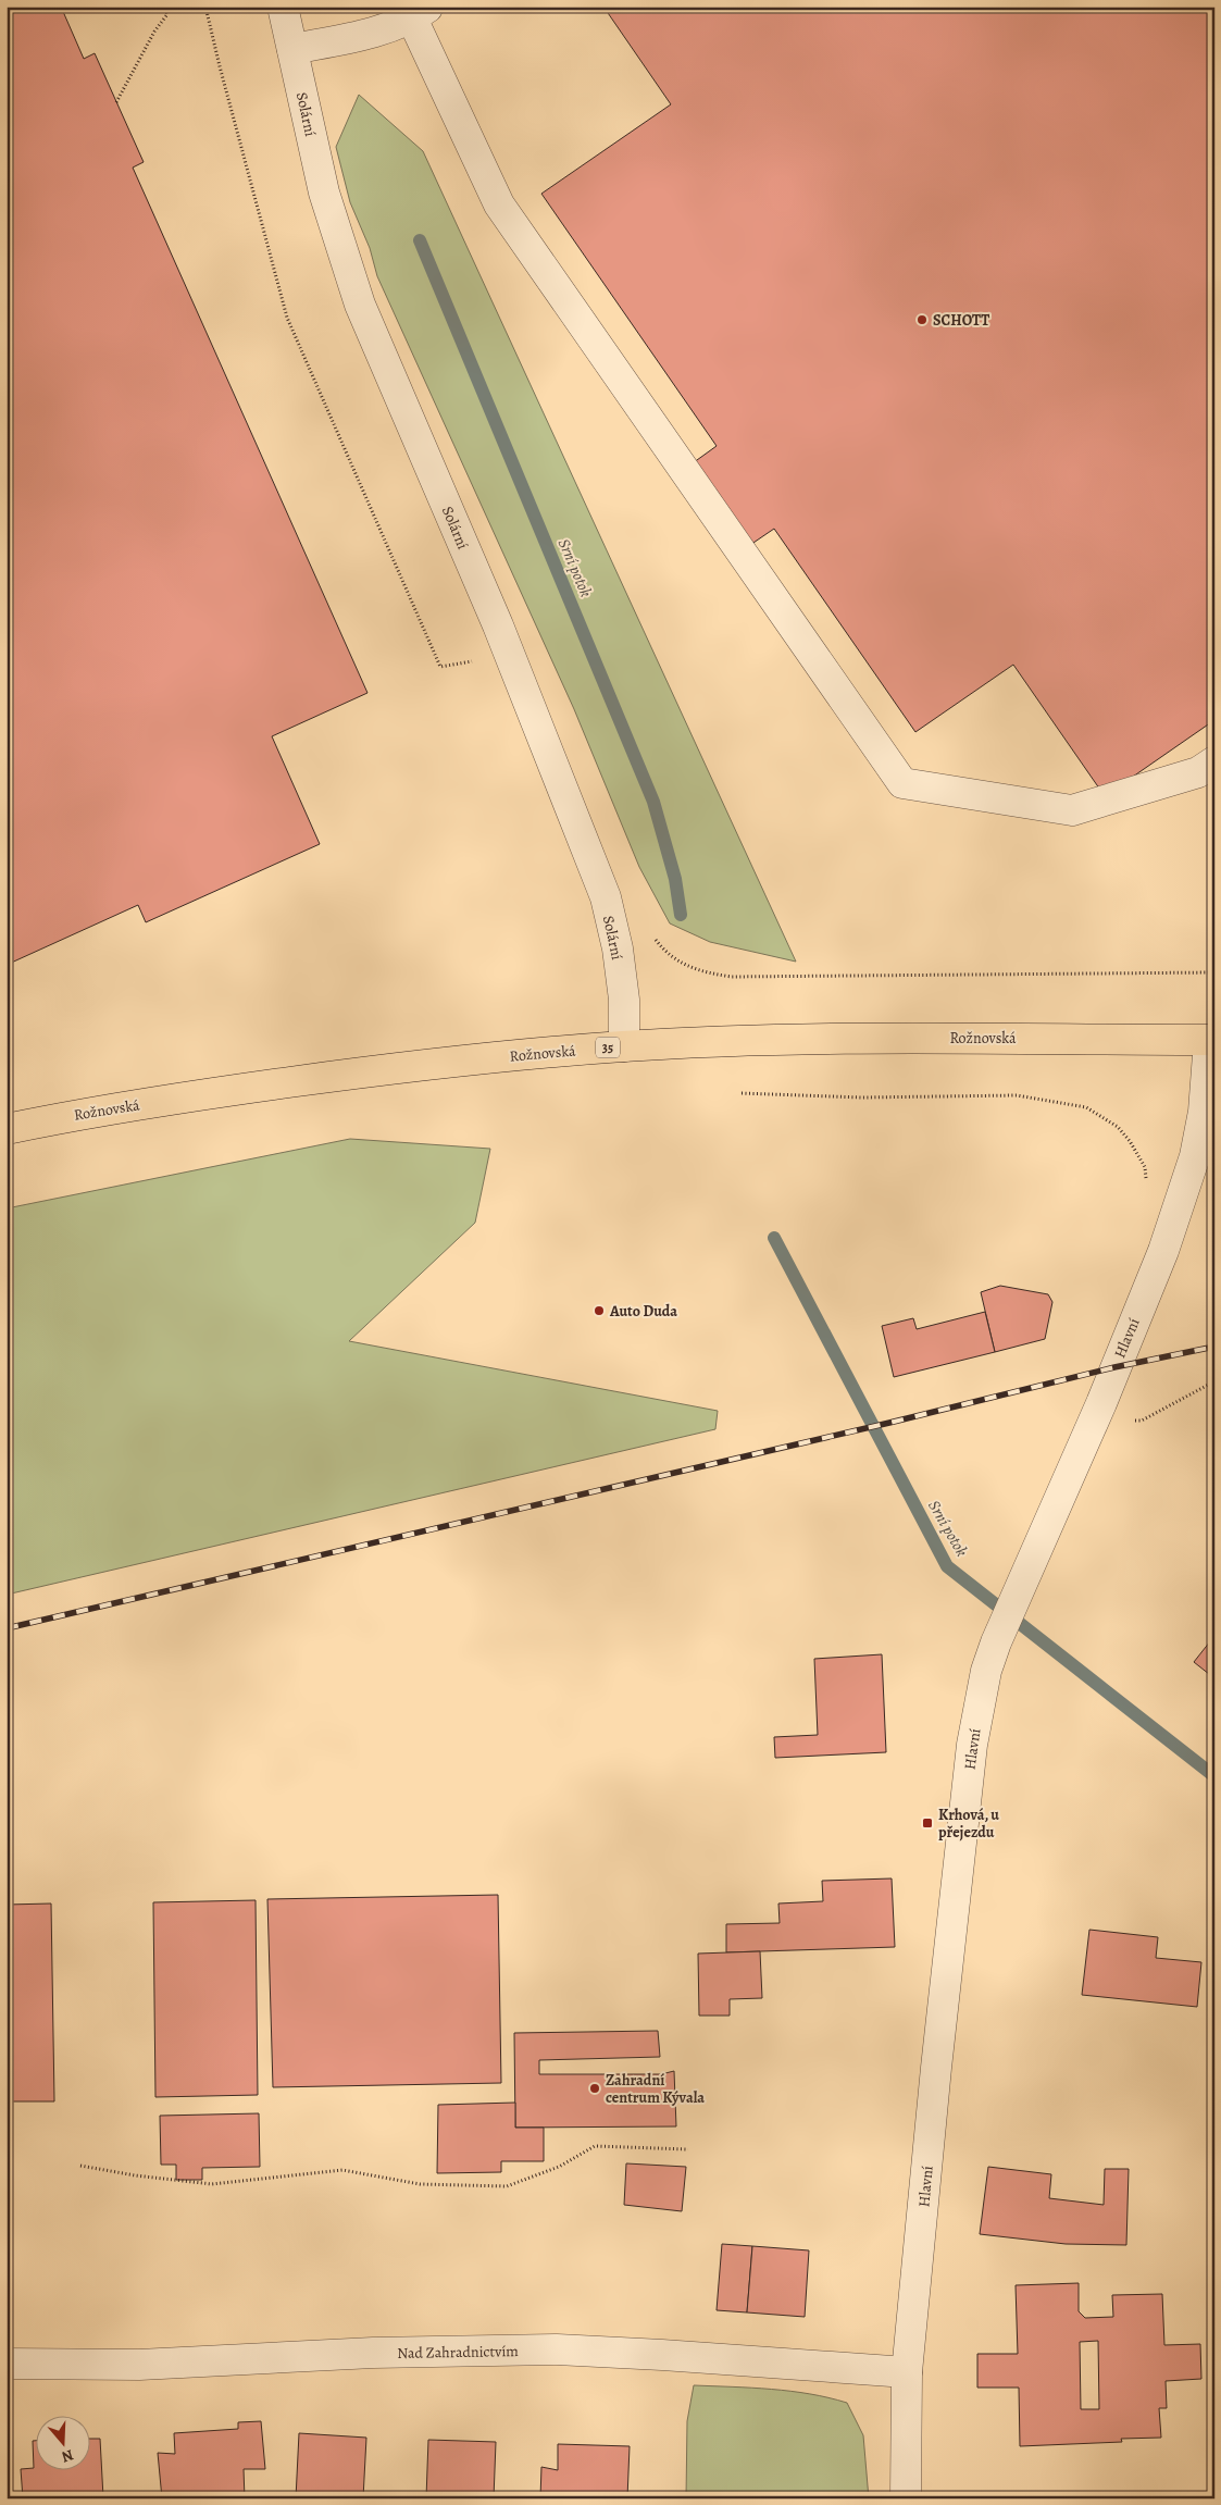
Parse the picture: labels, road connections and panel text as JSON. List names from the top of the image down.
{
  "streets": {
    "main road": ["Rožnovská", "35"],
    "street": ["Solární", "Hlavní", "Nad Zahradnictvím"]
  },
  "crossings": [
    ["Solární", "Rožnovská"],
    ["Rožnovská", "Hlavní"],
    ["Hlavní", "Nad Zahradnictvím"]
  ],
  "water": ["Srní potok"],
  "places": {
    "other": ["SCHOTT", "Auto Duda", "Zahradní centrum Kývala"],
    "transit": ["Krhová, u přejezdu"]
  },
  "north": "bottom"
}
